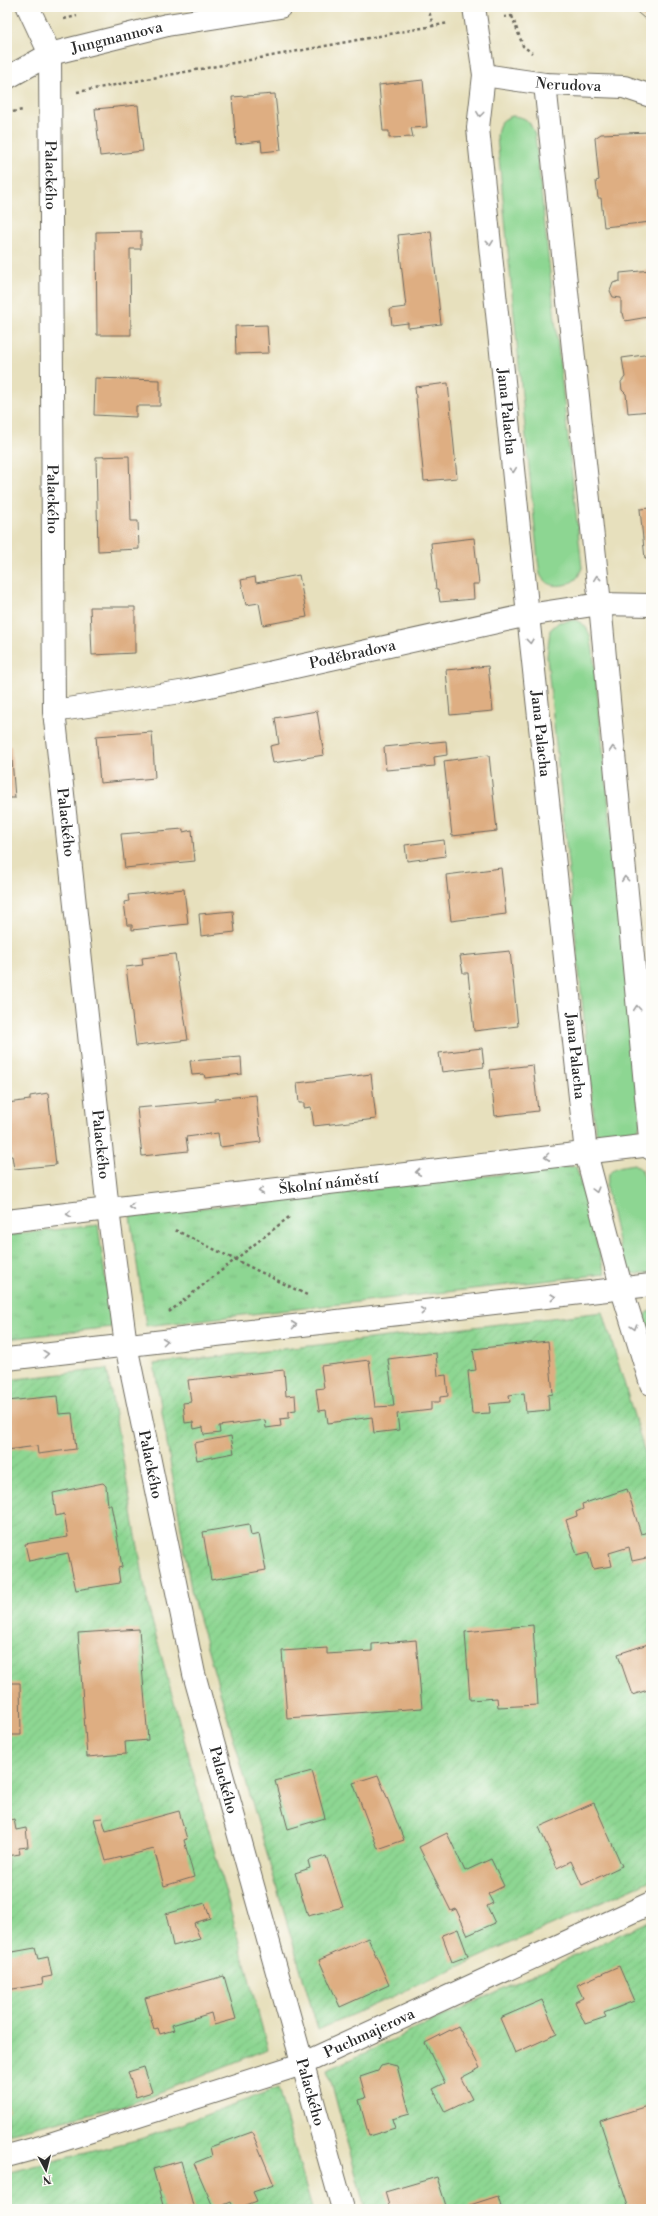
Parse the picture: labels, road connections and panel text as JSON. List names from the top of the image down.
{
  "streets": {
    "street": [
      "Jungmannova",
      "Nerudova",
      "Palackého",
      "Jana Palacha",
      "Poděbradova",
      "Školní náměstí",
      "Puchmajerova"
    ]
  },
  "crossings": [
    ["Jungmannova", "Palackého"],
    ["Nerudova", "Jana Palacha"],
    ["Palackého", "Poděbradova"],
    ["Palackého", "Školní náměstí"],
    ["Palackého", "Puchmajerova"],
    ["Jana Palacha", "Poděbradova"],
    ["Jana Palacha", "Školní náměstí"]
  ],
  "north": "bottom"
}
